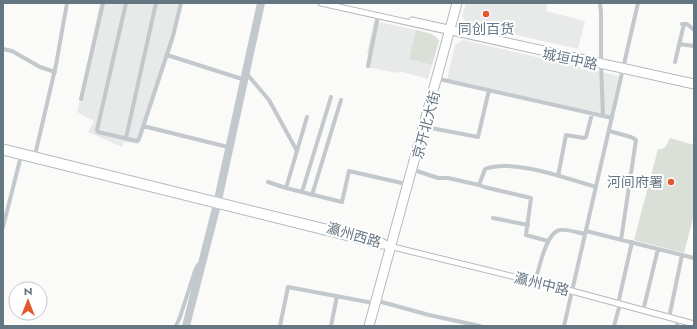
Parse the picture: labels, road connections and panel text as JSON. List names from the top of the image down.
{
  "streets": {
    "main road": [
      "城垣中路",
      "京开北大街",
      "瀛州西路",
      "瀛州中路"
    ]
  },
  "crossings": [
    ["城垣中路", "京开北大街"],
    ["京开北大街", "瀛州西路"],
    ["京开北大街", "瀛州中路"],
    ["瀛州西路", "瀛州中路"]
  ],
  "places": ["同创百货", "河间府署"],
  "north": "top"
}
